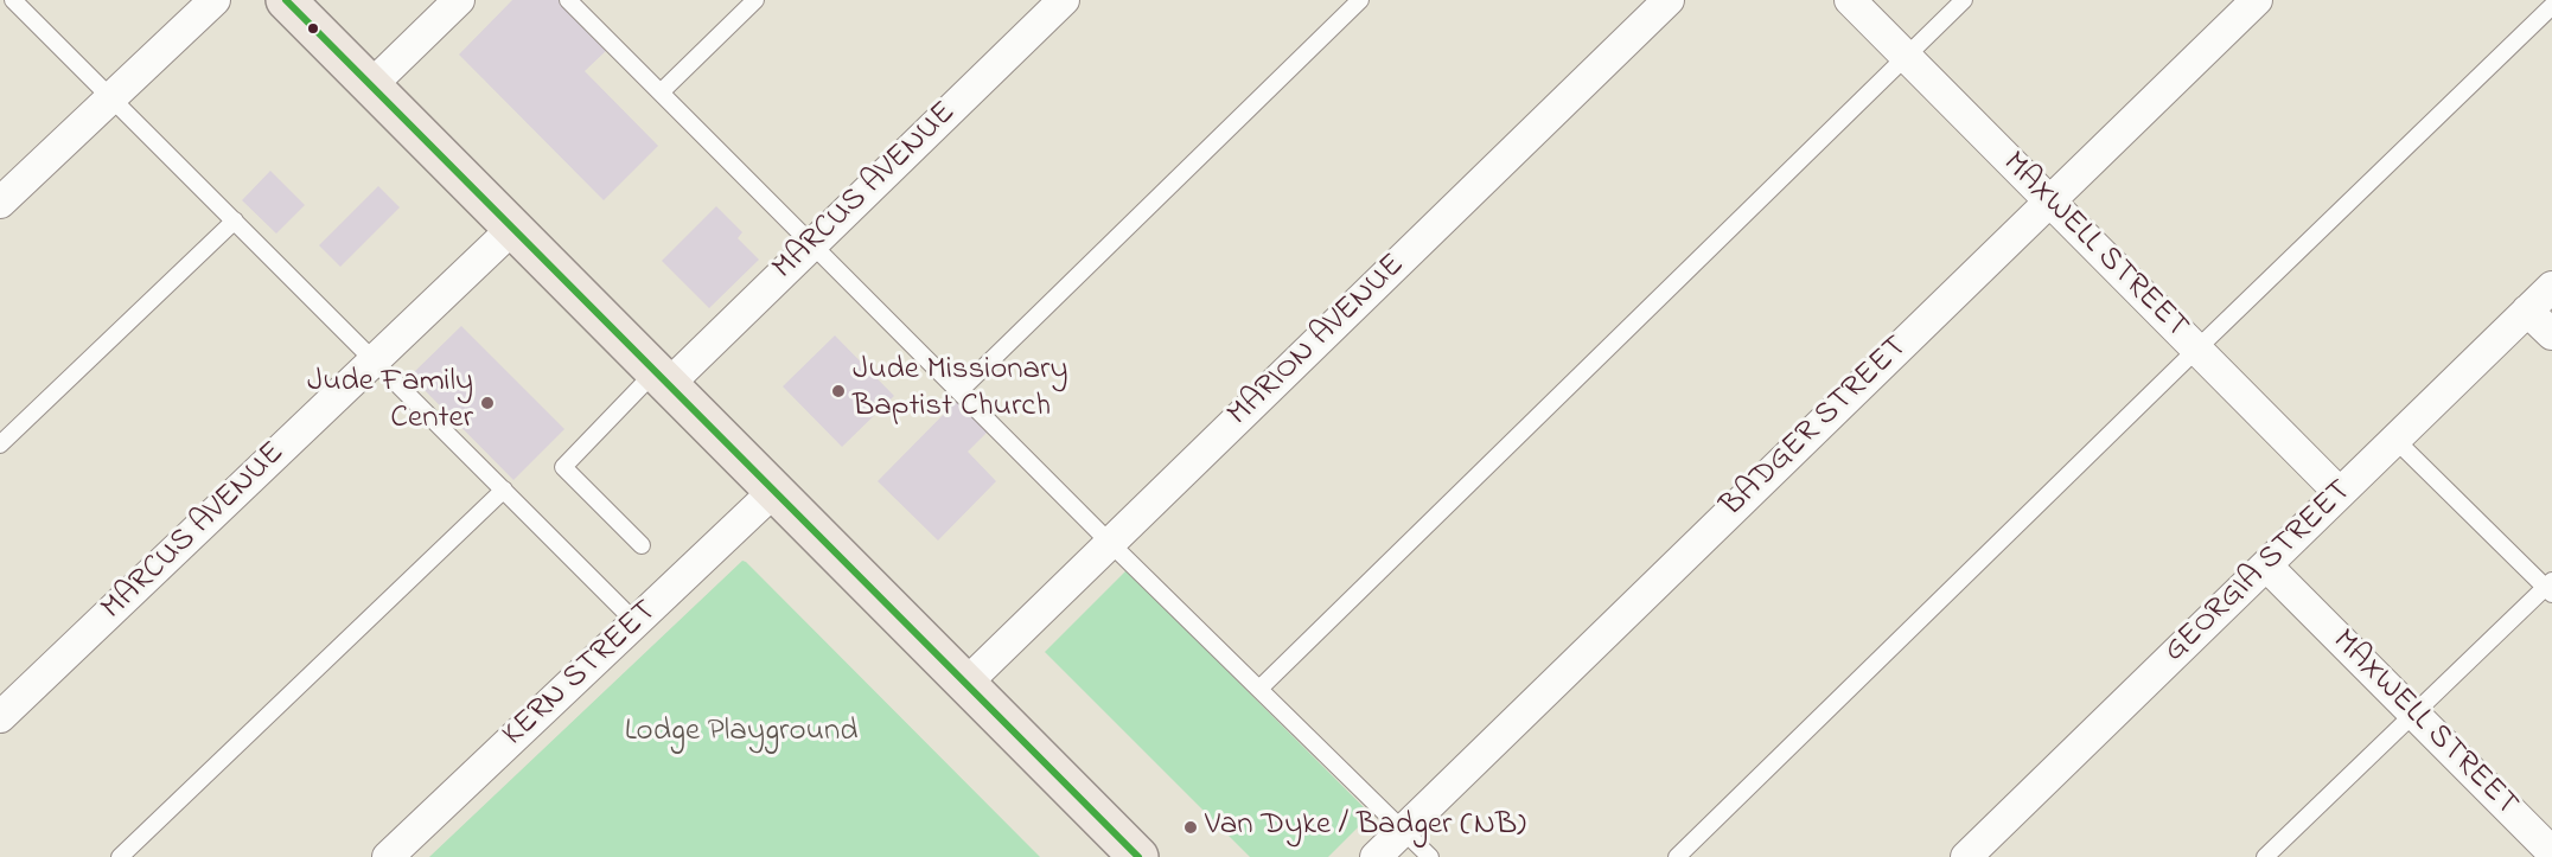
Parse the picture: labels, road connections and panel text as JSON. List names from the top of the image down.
{
  "streets": {
    "street": [
      "MARCUS AVENUE",
      "MAXWELL STREET",
      "MARION AVENUE",
      "BADGER STREET",
      "GEORGIA STREET",
      "KERN STREET"
    ]
  },
  "crossings": [
    ["MAXWELL STREET", "BADGER STREET"],
    ["MAXWELL STREET", "GEORGIA STREET"]
  ],
  "parks": ["Lodge Playground"],
  "places": ["Jude Missionary Baptist Church", "Jude Family Center", "Van Dyke / Badger (NB)"]
}
